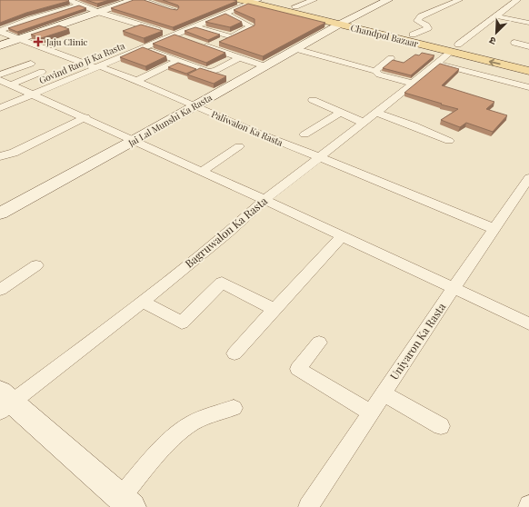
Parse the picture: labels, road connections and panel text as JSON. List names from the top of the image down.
{
  "streets": {
    "main road": ["Chandpol Bazaar", "Jai Lal Munshi Ka Rasta"],
    "street": [
      "Govind Rao Ji Ka Rasta",
      "Paliwalon Ka Rasta",
      "Bagruwalon Ka Rasta",
      "Uniyaron Ka Rasta"
    ]
  },
  "crossings": [
    ["Chandpol Bazaar", "Govind Rao Ji Ka Rasta"],
    ["Chandpol Bazaar", "Jai Lal Munshi Ka Rasta"],
    ["Chandpol Bazaar", "Bagruwalon Ka Rasta"],
    ["Govind Rao Ji Ka Rasta", "Paliwalon Ka Rasta"],
    ["Jai Lal Munshi Ka Rasta", "Paliwalon Ka Rasta"],
    ["Paliwalon Ka Rasta", "Bagruwalon Ka Rasta"],
    ["Paliwalon Ka Rasta", "Uniyaron Ka Rasta"]
  ],
  "places": {
    "health": ["Jaju Clinic"]
  },
  "north": "bottom left"
}
